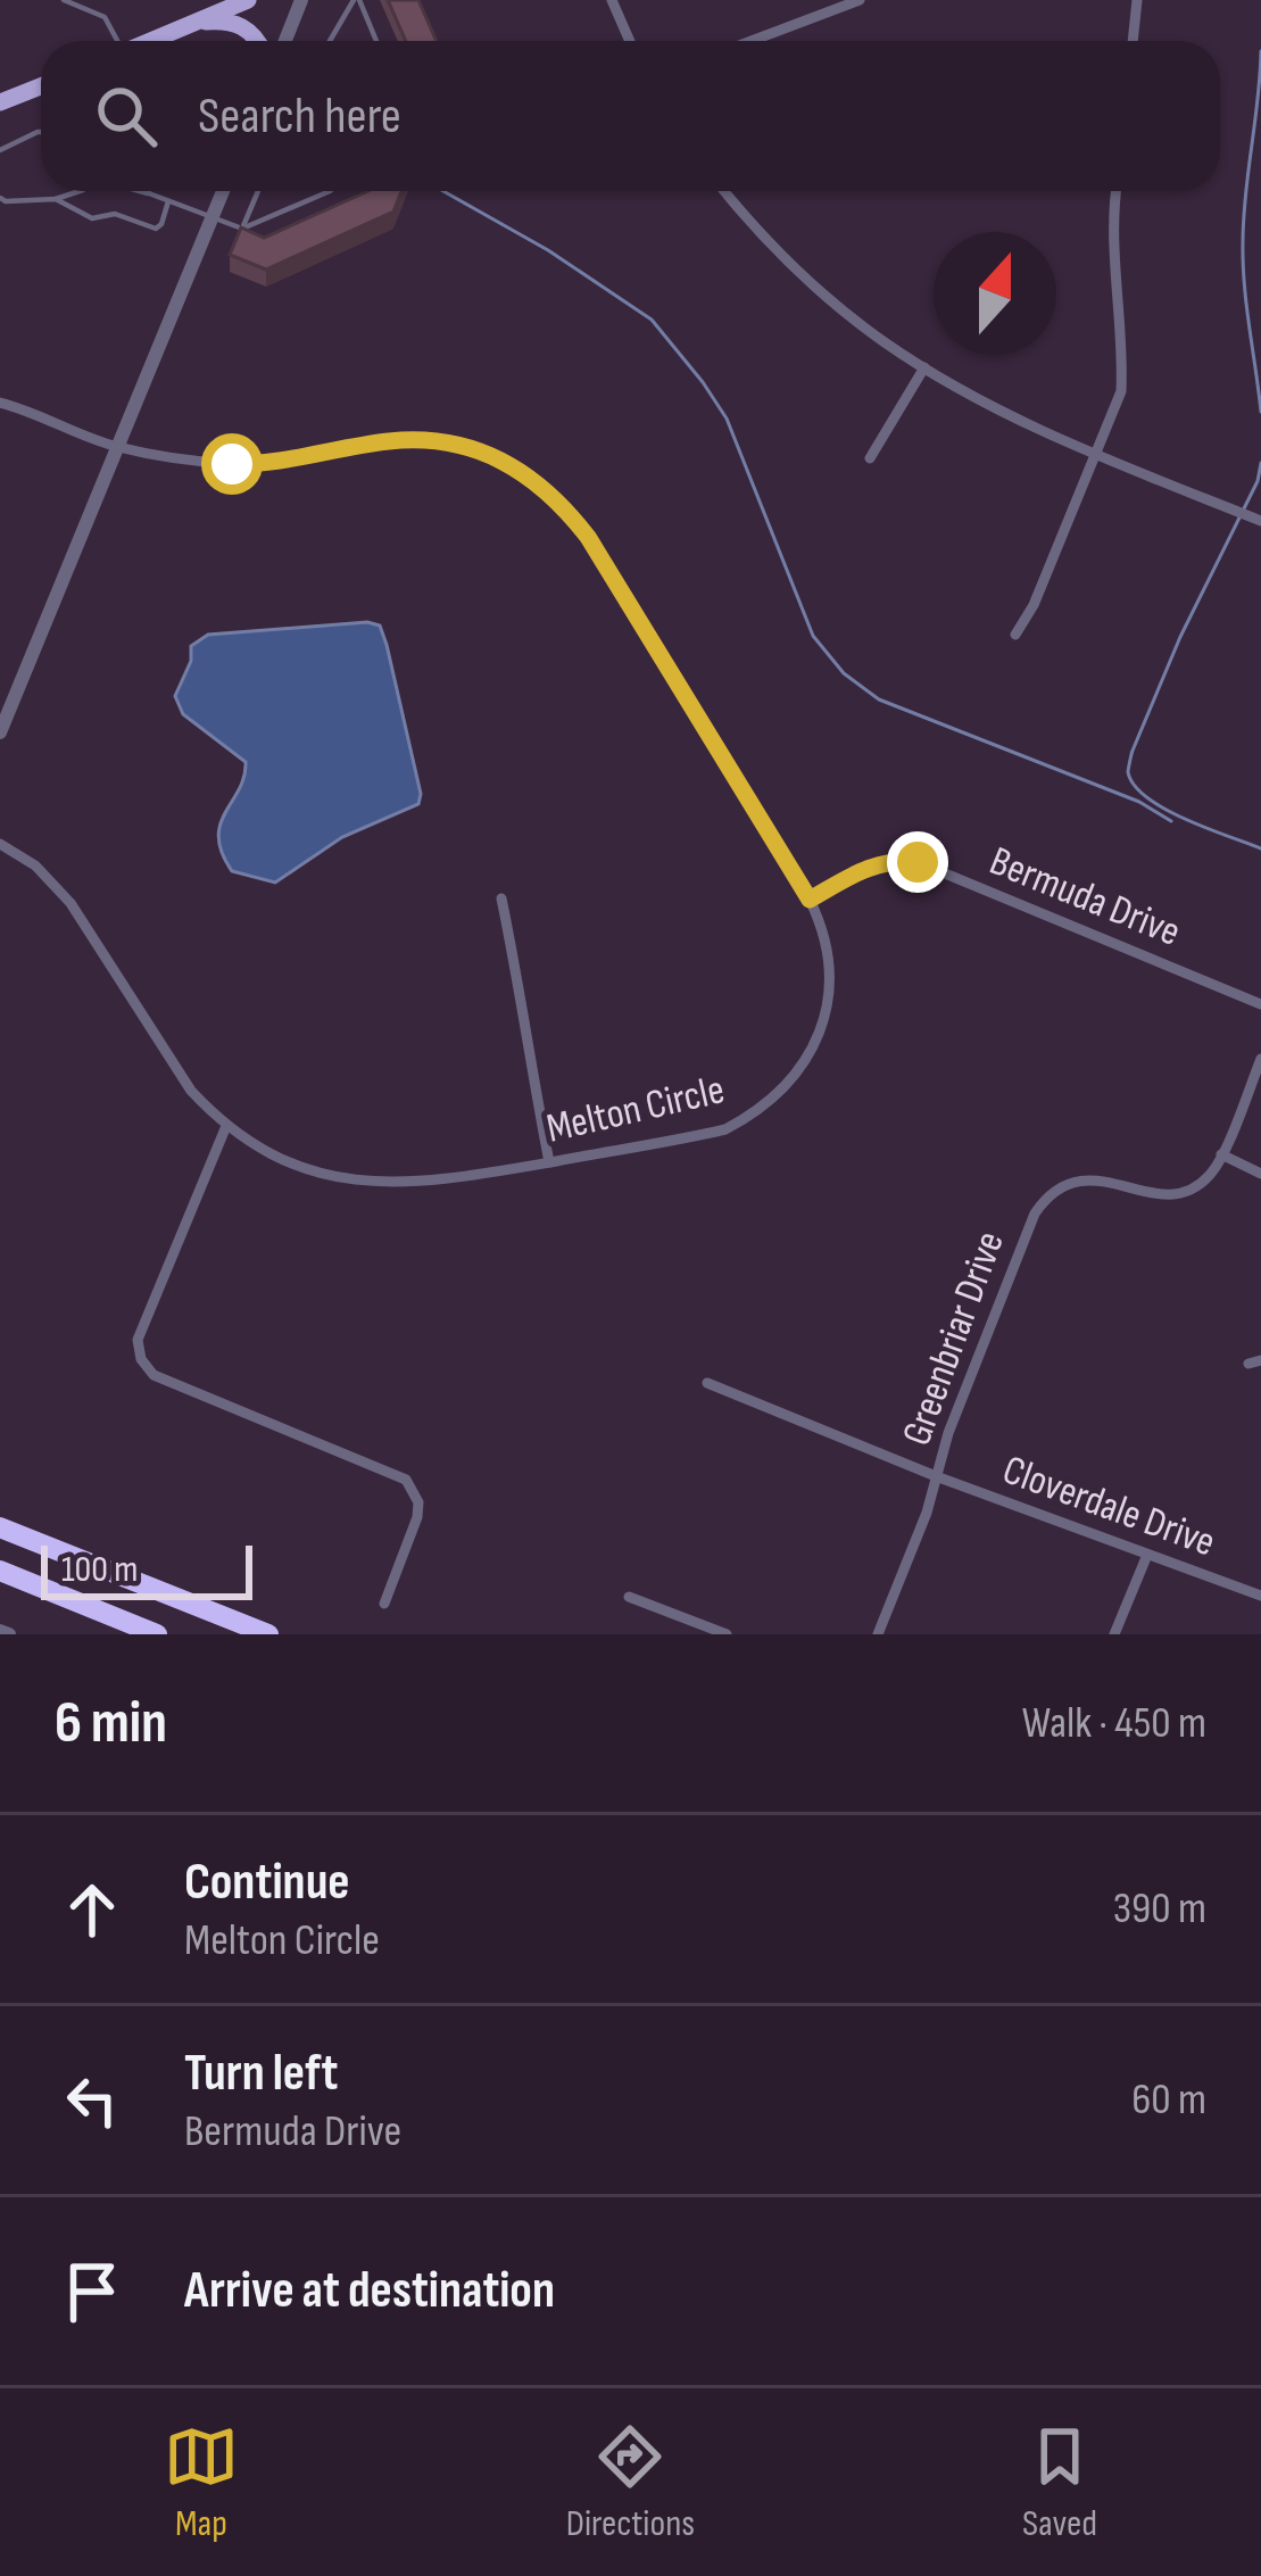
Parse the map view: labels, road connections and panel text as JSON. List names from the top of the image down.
{
  "streets": {
    "street": [
      "Bermuda Drive",
      "Melton Circle",
      "Greenbriar Drive",
      "Cloverdale Drive"
    ]
  },
  "crossings": [
    ["Bermuda Drive", "Melton Circle"],
    ["Greenbriar Drive", "Cloverdale Drive"]
  ],
  "scale_bar": "100 m",
  "north": "top",
  "page": {
    "search": "Search here",
    "scale": "100 m",
    "heading": ["6 min", "Walk · 450 m"],
    "list": [
      ["Continue", "Melton Circle", "390 m"],
      ["Turn left", "Bermuda Drive", "60 m"],
      "Arrive at destination"
    ],
    "nav": ["Map", "Directions", "Saved"]
  }
}
